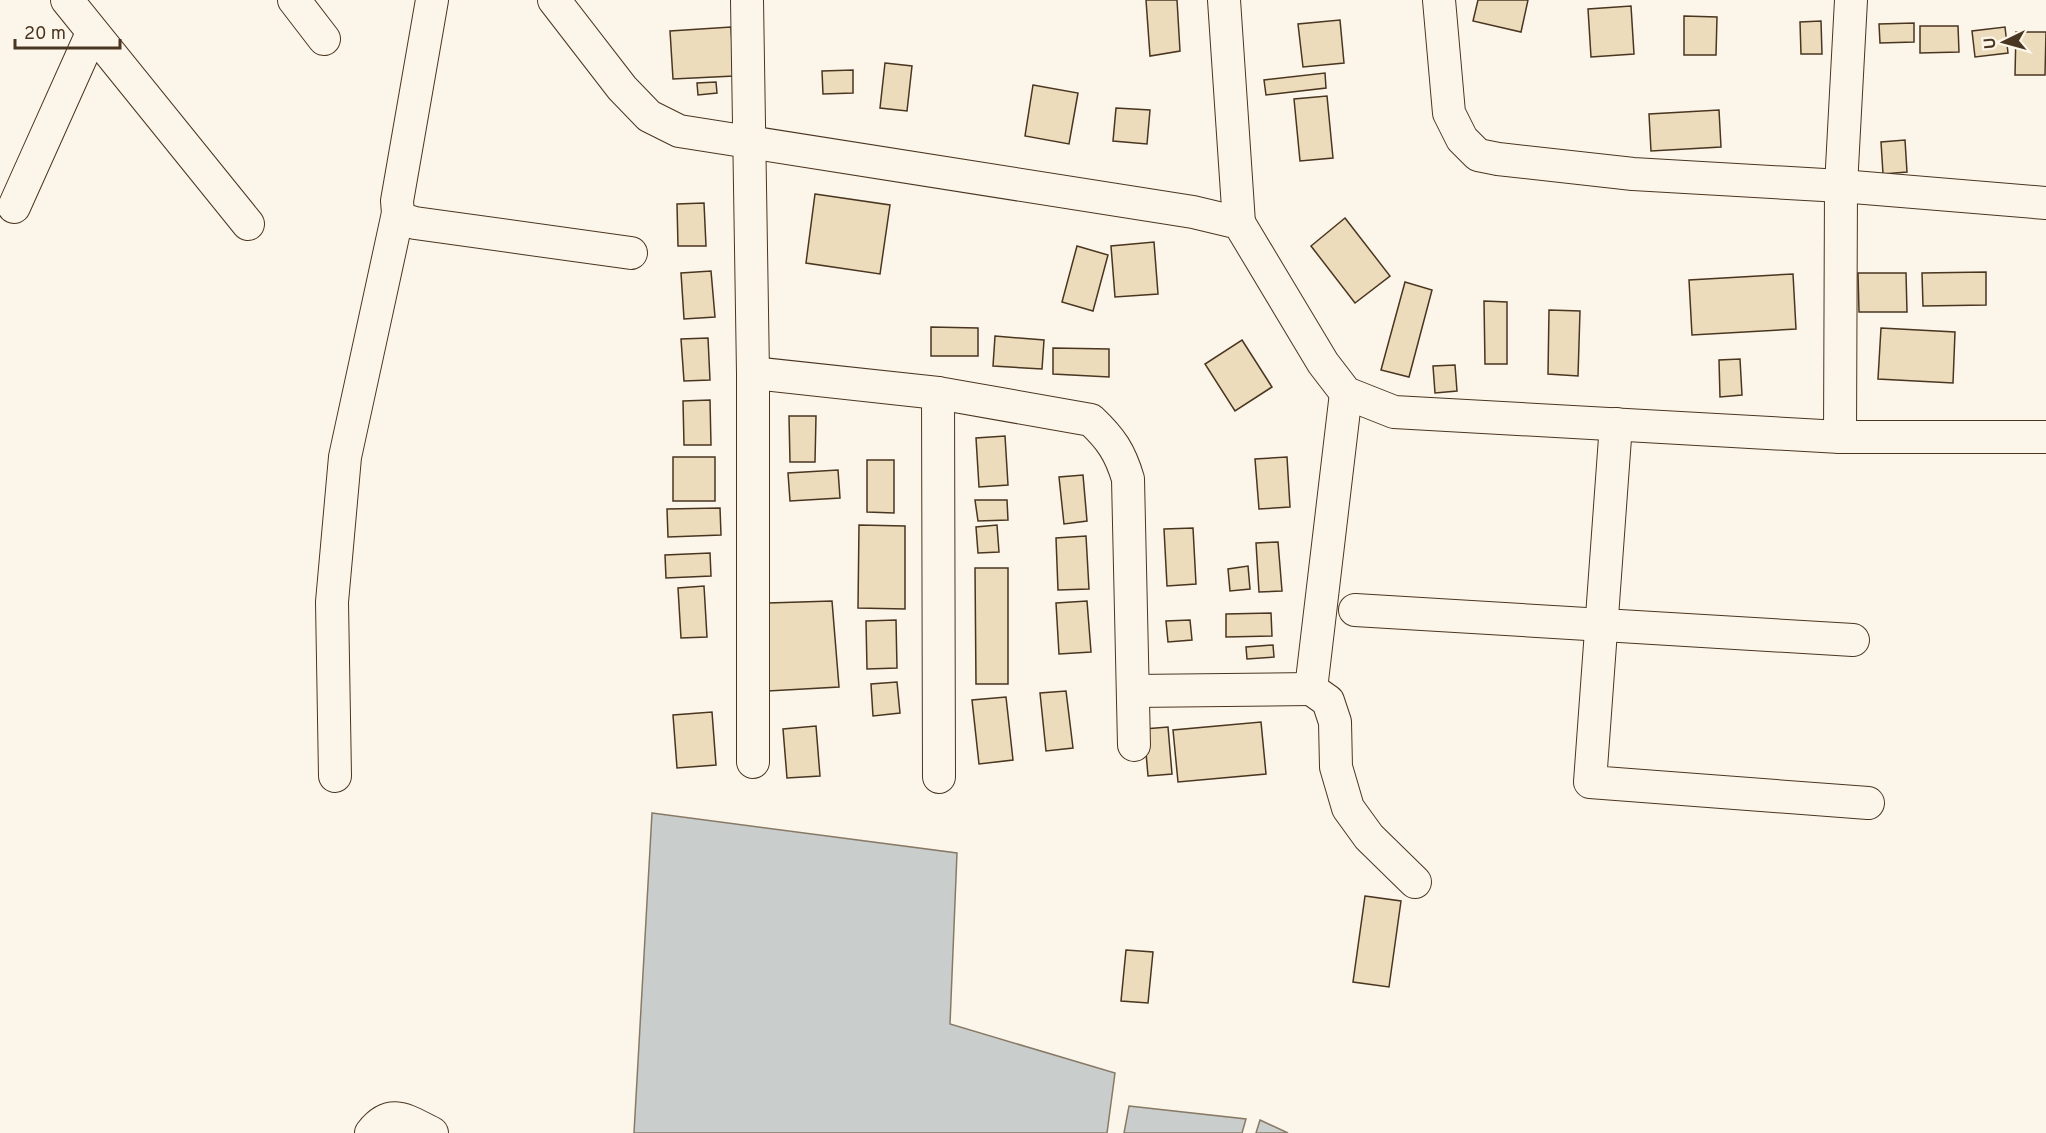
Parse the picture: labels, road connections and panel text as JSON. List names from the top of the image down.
{
  "scale_bar": "20 m",
  "north": "left"
}
